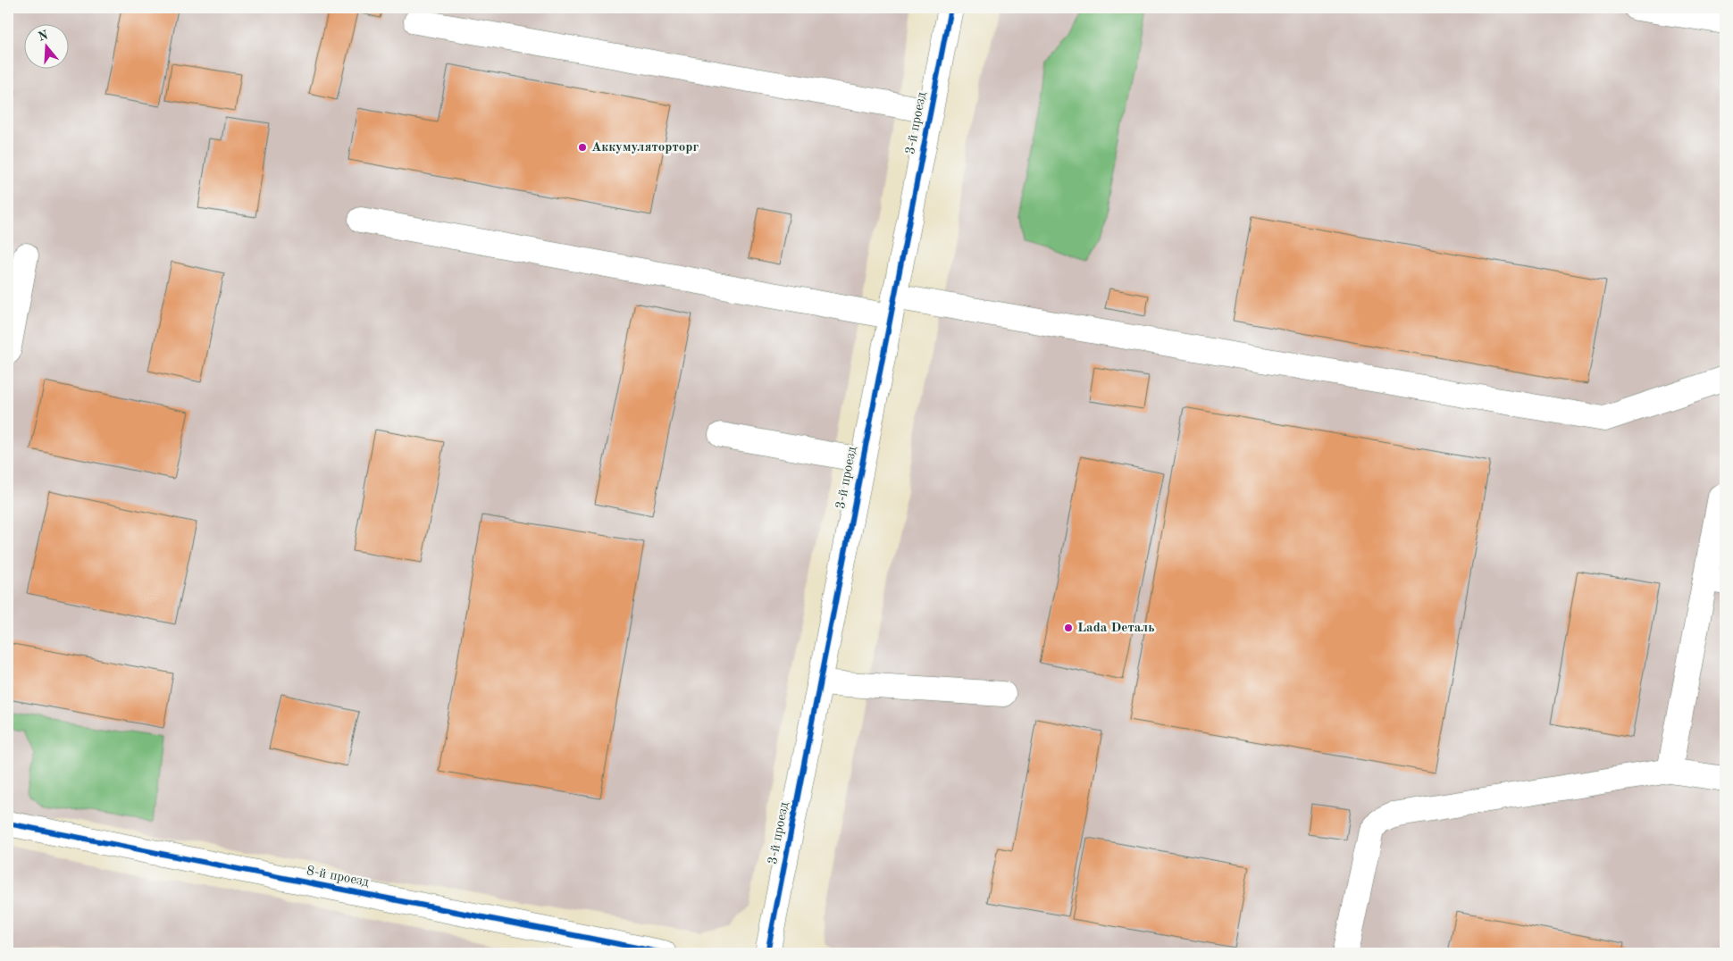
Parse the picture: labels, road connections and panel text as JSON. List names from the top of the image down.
{
  "streets": {
    "street": ["3-й проезд", "8-й проезд"]
  },
  "places": ["Аккумуляторторг", "Lada Dеталь"],
  "north": "top"
}
